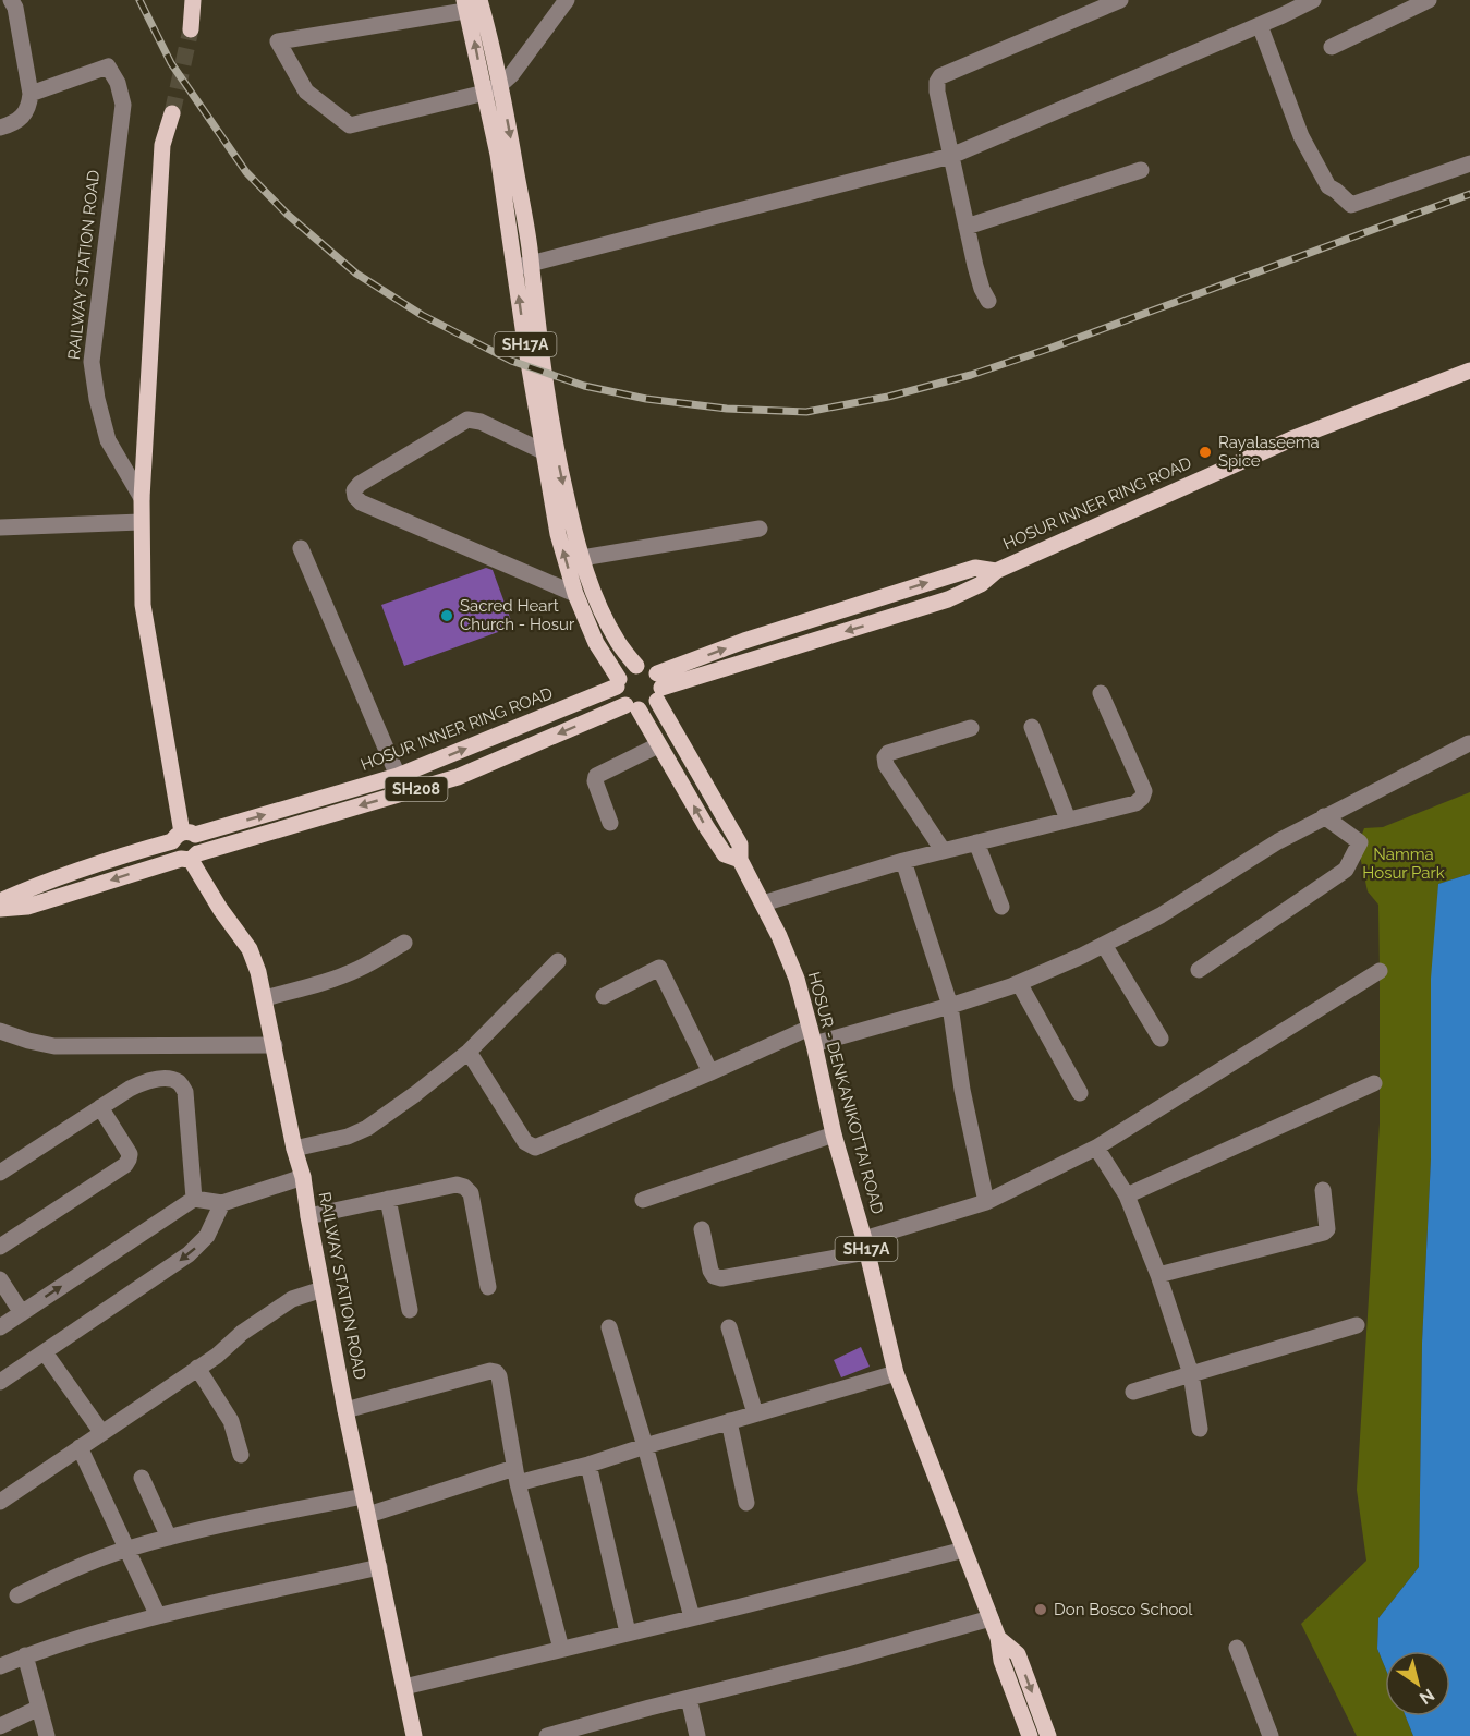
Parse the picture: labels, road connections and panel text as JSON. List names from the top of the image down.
{
  "streets": {
    "main road": [
      "RAILWAY STATION ROAD",
      "SH17A",
      "HOSUR INNER RING ROAD",
      "SH208",
      "HOSUR - DENKANIKOTTAI ROAD"
    ]
  },
  "crossings": [
    ["RAILWAY STATION ROAD", "SH208"],
    ["HOSUR INNER RING ROAD", "SH208"],
    ["HOSUR INNER RING ROAD", "HOSUR - DENKANIKOTTAI ROAD"],
    ["SH208", "HOSUR - DENKANIKOTTAI ROAD"]
  ],
  "parks": ["Namma Hosur Park"],
  "places": ["Rayalaseema Spice", "Sacred Heart Church - Hosur", "Don Bosco School"],
  "north": "bottom right"
}
